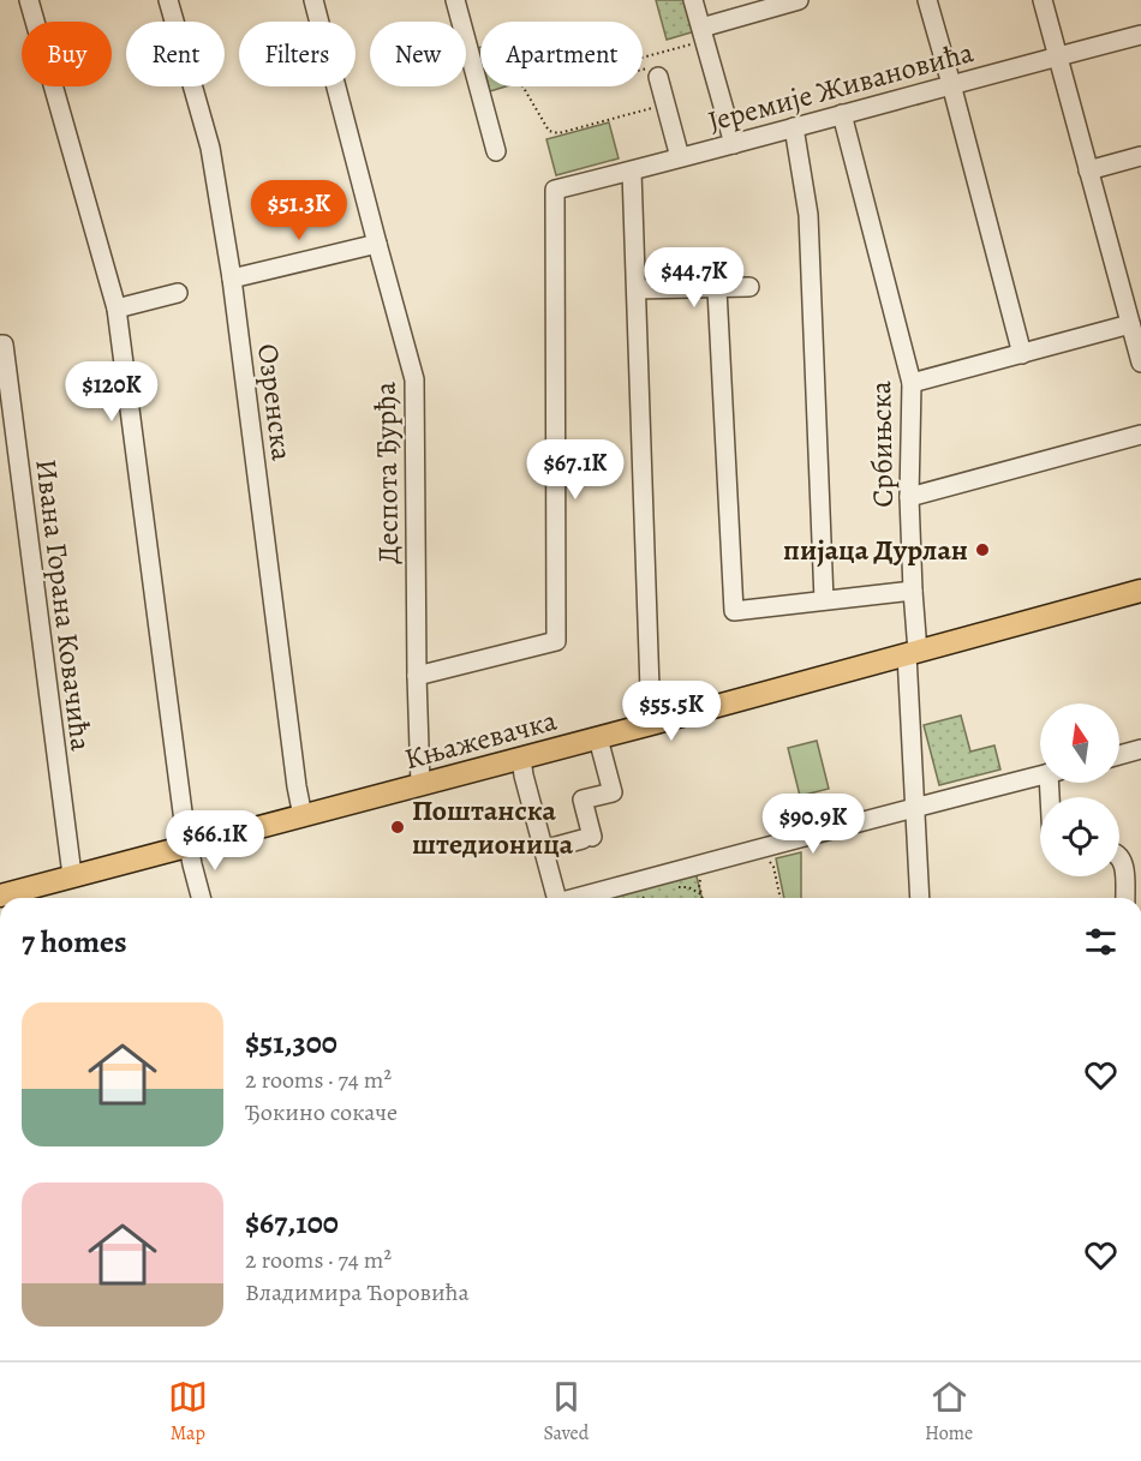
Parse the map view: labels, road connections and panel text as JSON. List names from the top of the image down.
{
  "streets": {
    "main road": ["Књажевачка"],
    "street": [
      "Јеремије Живановића",
      "Озренска",
      "Србињска",
      "Деспота Ђурђа",
      "Ивана Горана Ковачића"
    ]
  },
  "crossings": [
    ["Јеремије Живановића", "Србињска"],
    ["Јеремије Живановића", "Деспота Ђурђа"],
    ["Озренска", "Књажевачка"],
    ["Србињска", "Књажевачка"],
    ["Деспота Ђурђа", "Књажевачка"],
    ["Ивана Горана Ковачића", "Књажевачка"]
  ],
  "places": ["пијаца Дурлан", "Поштанска штедионица"],
  "north": "top",
  "page": {
    "chip": [
      "Buy",
      "Rent",
      "Filters",
      "New",
      "Apartment"
    ],
    "price": [
      "$51.3K",
      "$44.7K",
      "$120K",
      "$67.1K",
      "$55.5K",
      "$90.9K",
      "$66.1K"
    ],
    "heading": "7 homes",
    "list": [
      {
        "name": "$51,300",
        "note": "2 rooms · 74 m² · Ђокино сокаче"
      },
      {
        "name": "$67,100",
        "note": "2 rooms · 74 m² · Владимира Ћоровића"
      }
    ],
    "tabs": ["Map", "Saved", "Home"]
  }
}
